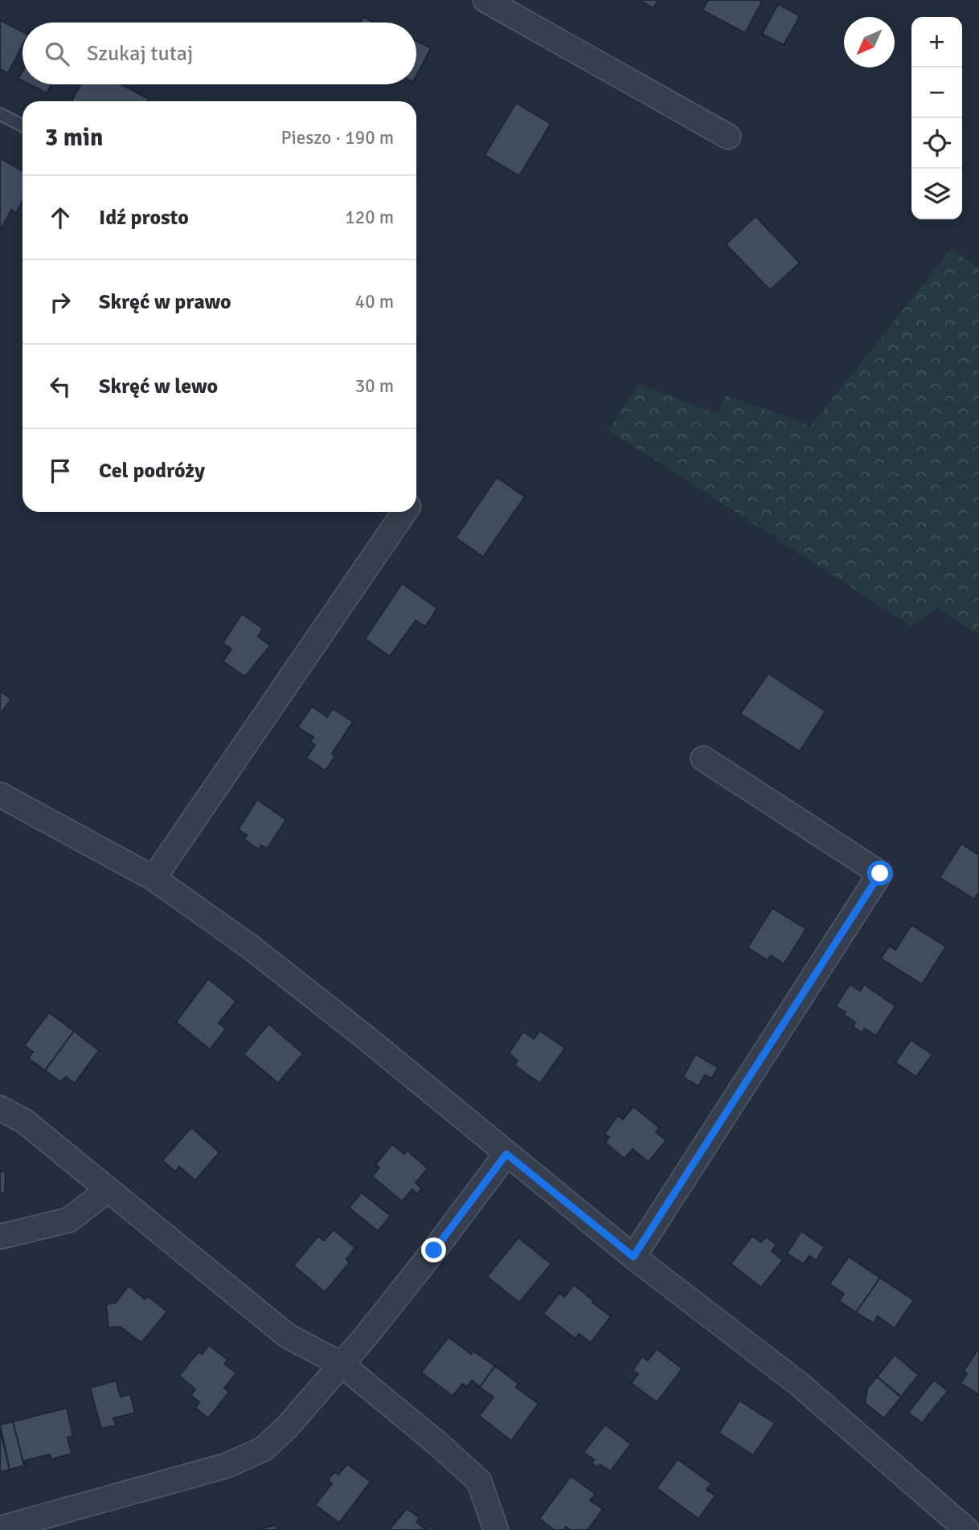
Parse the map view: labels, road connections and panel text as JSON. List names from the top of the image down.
{
  "north": "bottom left",
  "page": {
    "map_buttons": ["+", "−"],
    "search": "Szukaj tutaj",
    "heading": ["3 min", "Pieszo · 190 m"],
    "list": [
      ["Idź prosto", "120 m"],
      ["Skręć w prawo", "40 m"],
      ["Skręć w lewo", "30 m"],
      "Cel podróży"
    ]
  }
}
